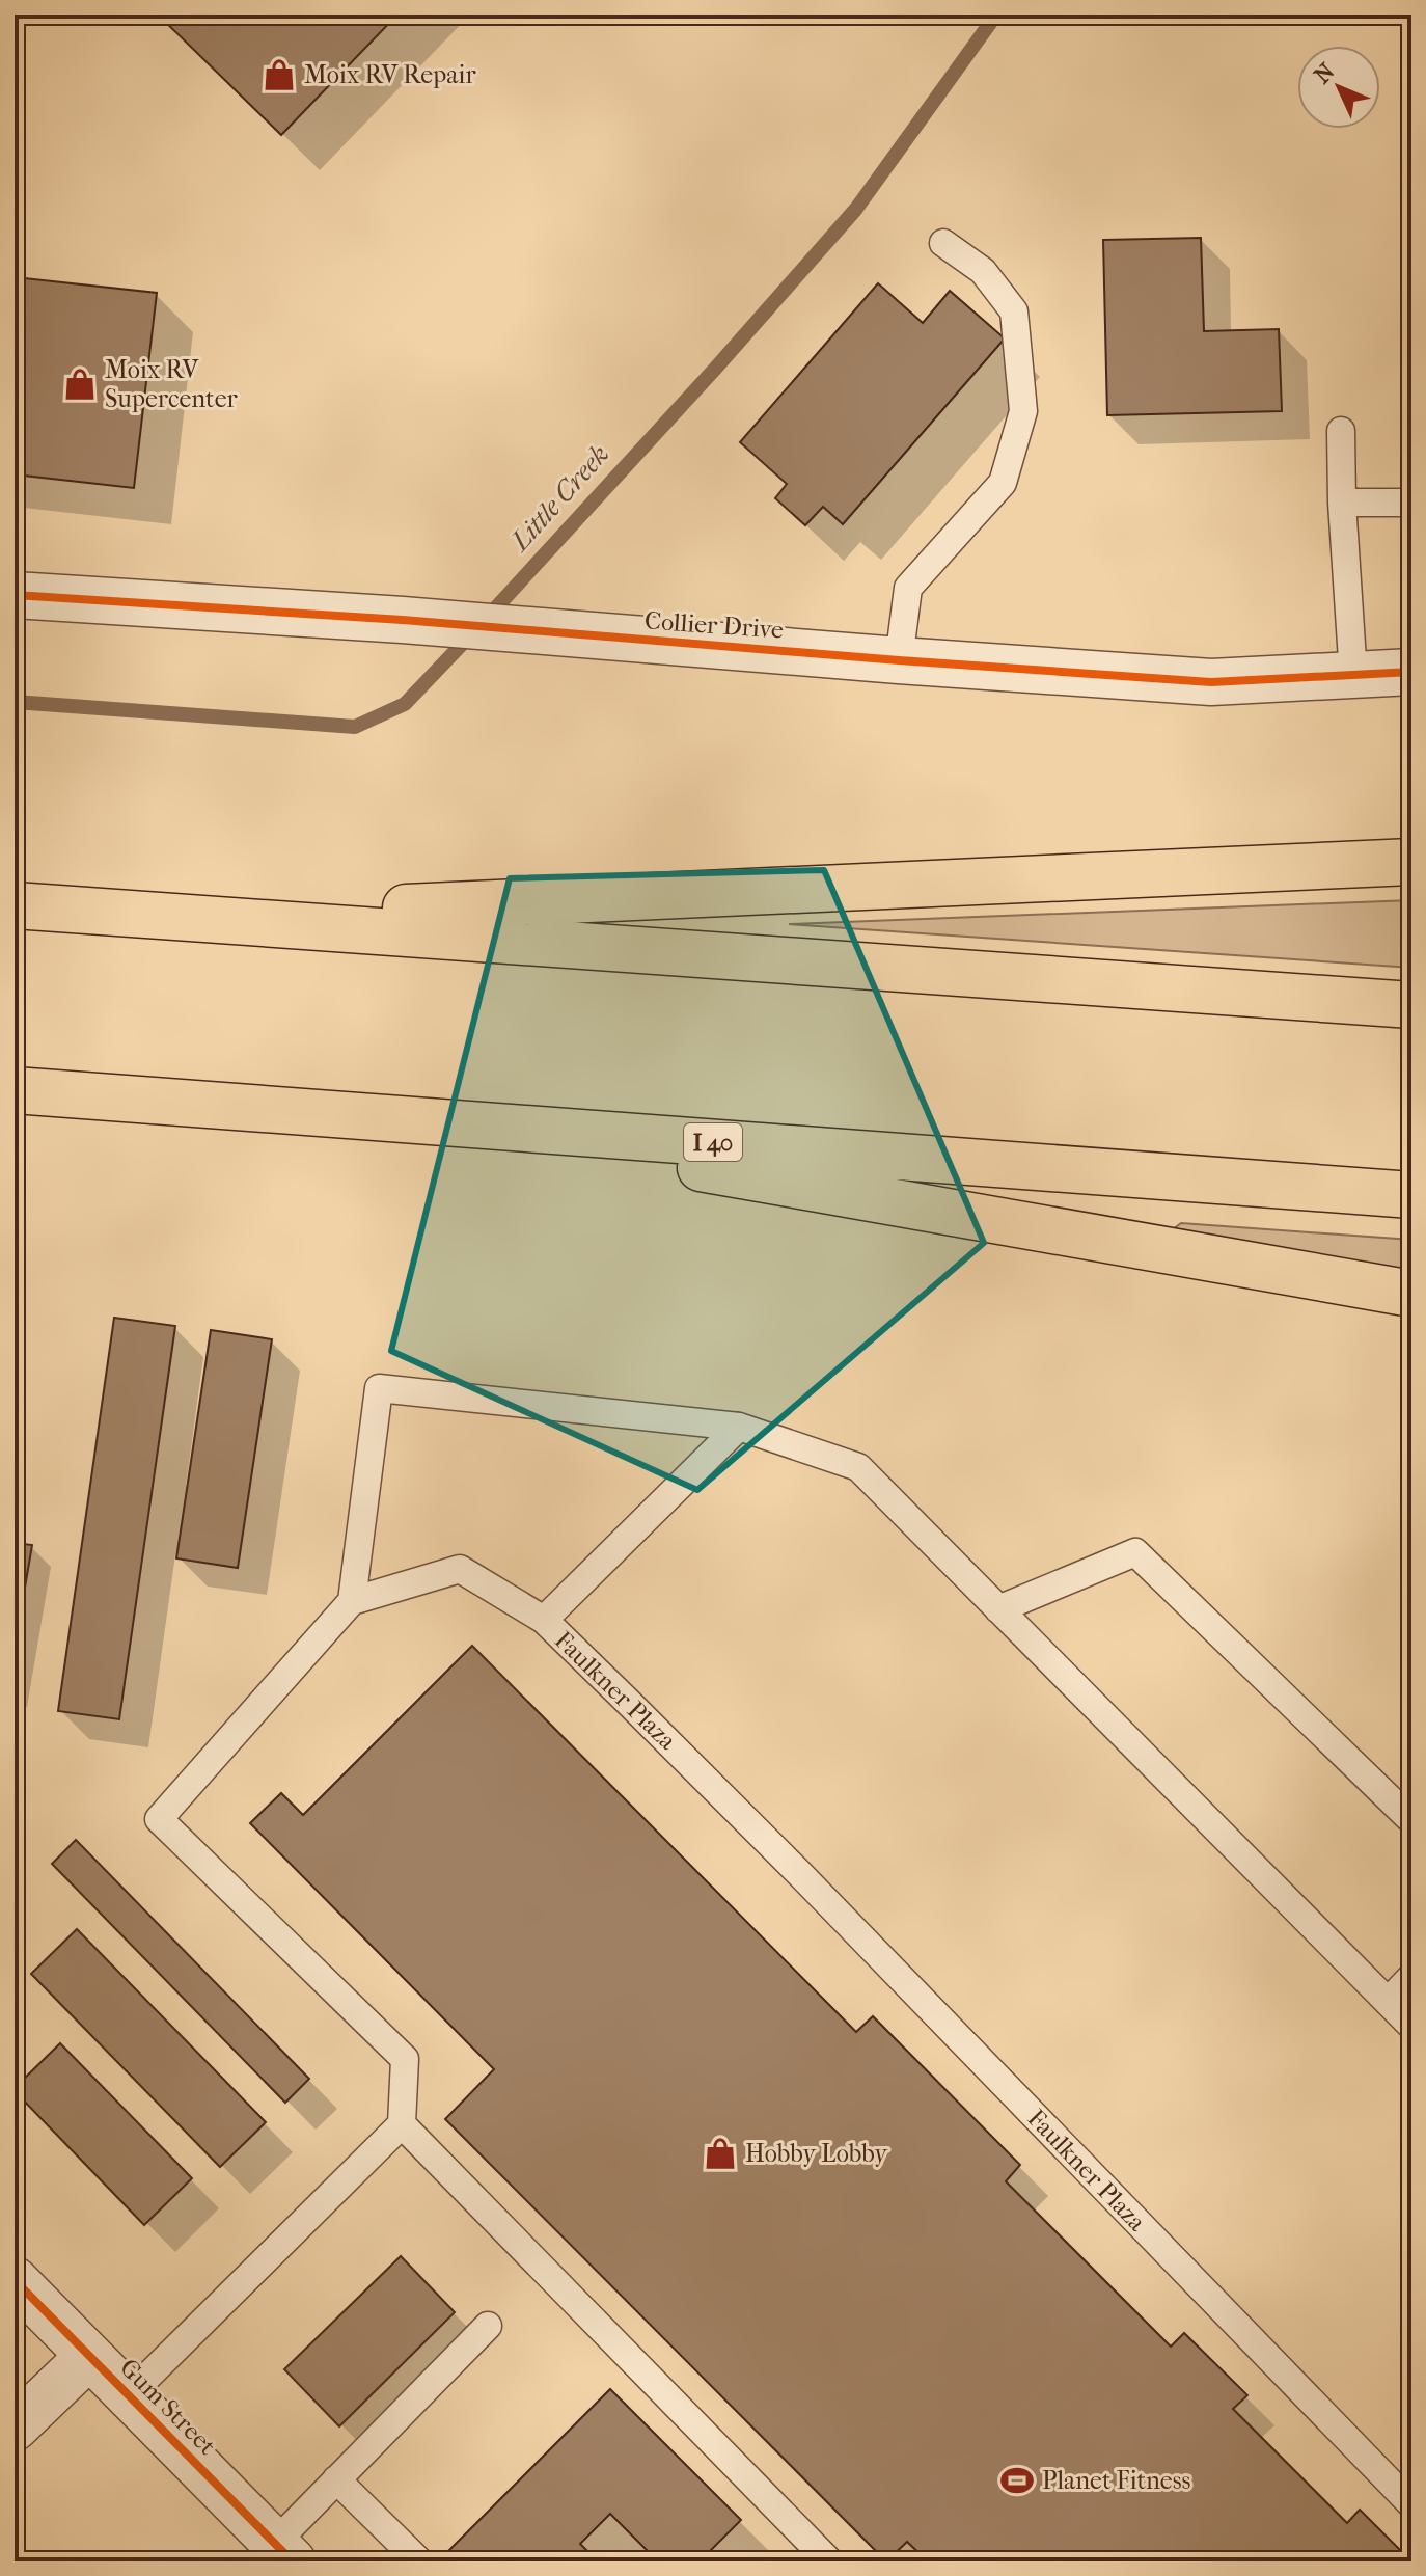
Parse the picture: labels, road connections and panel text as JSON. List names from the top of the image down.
{
  "streets": {
    "highway": ["I 40"],
    "street": ["Collier Drive", "Gum Street"],
    "lane": ["Faulkner Plaza"]
  },
  "water": ["Little Creek"],
  "places": {
    "shop": ["Moix RV Repair", "Moix RV Supercenter", "Hobby Lobby"],
    "sports": ["Planet Fitness"]
  },
  "north": "top left"
}
